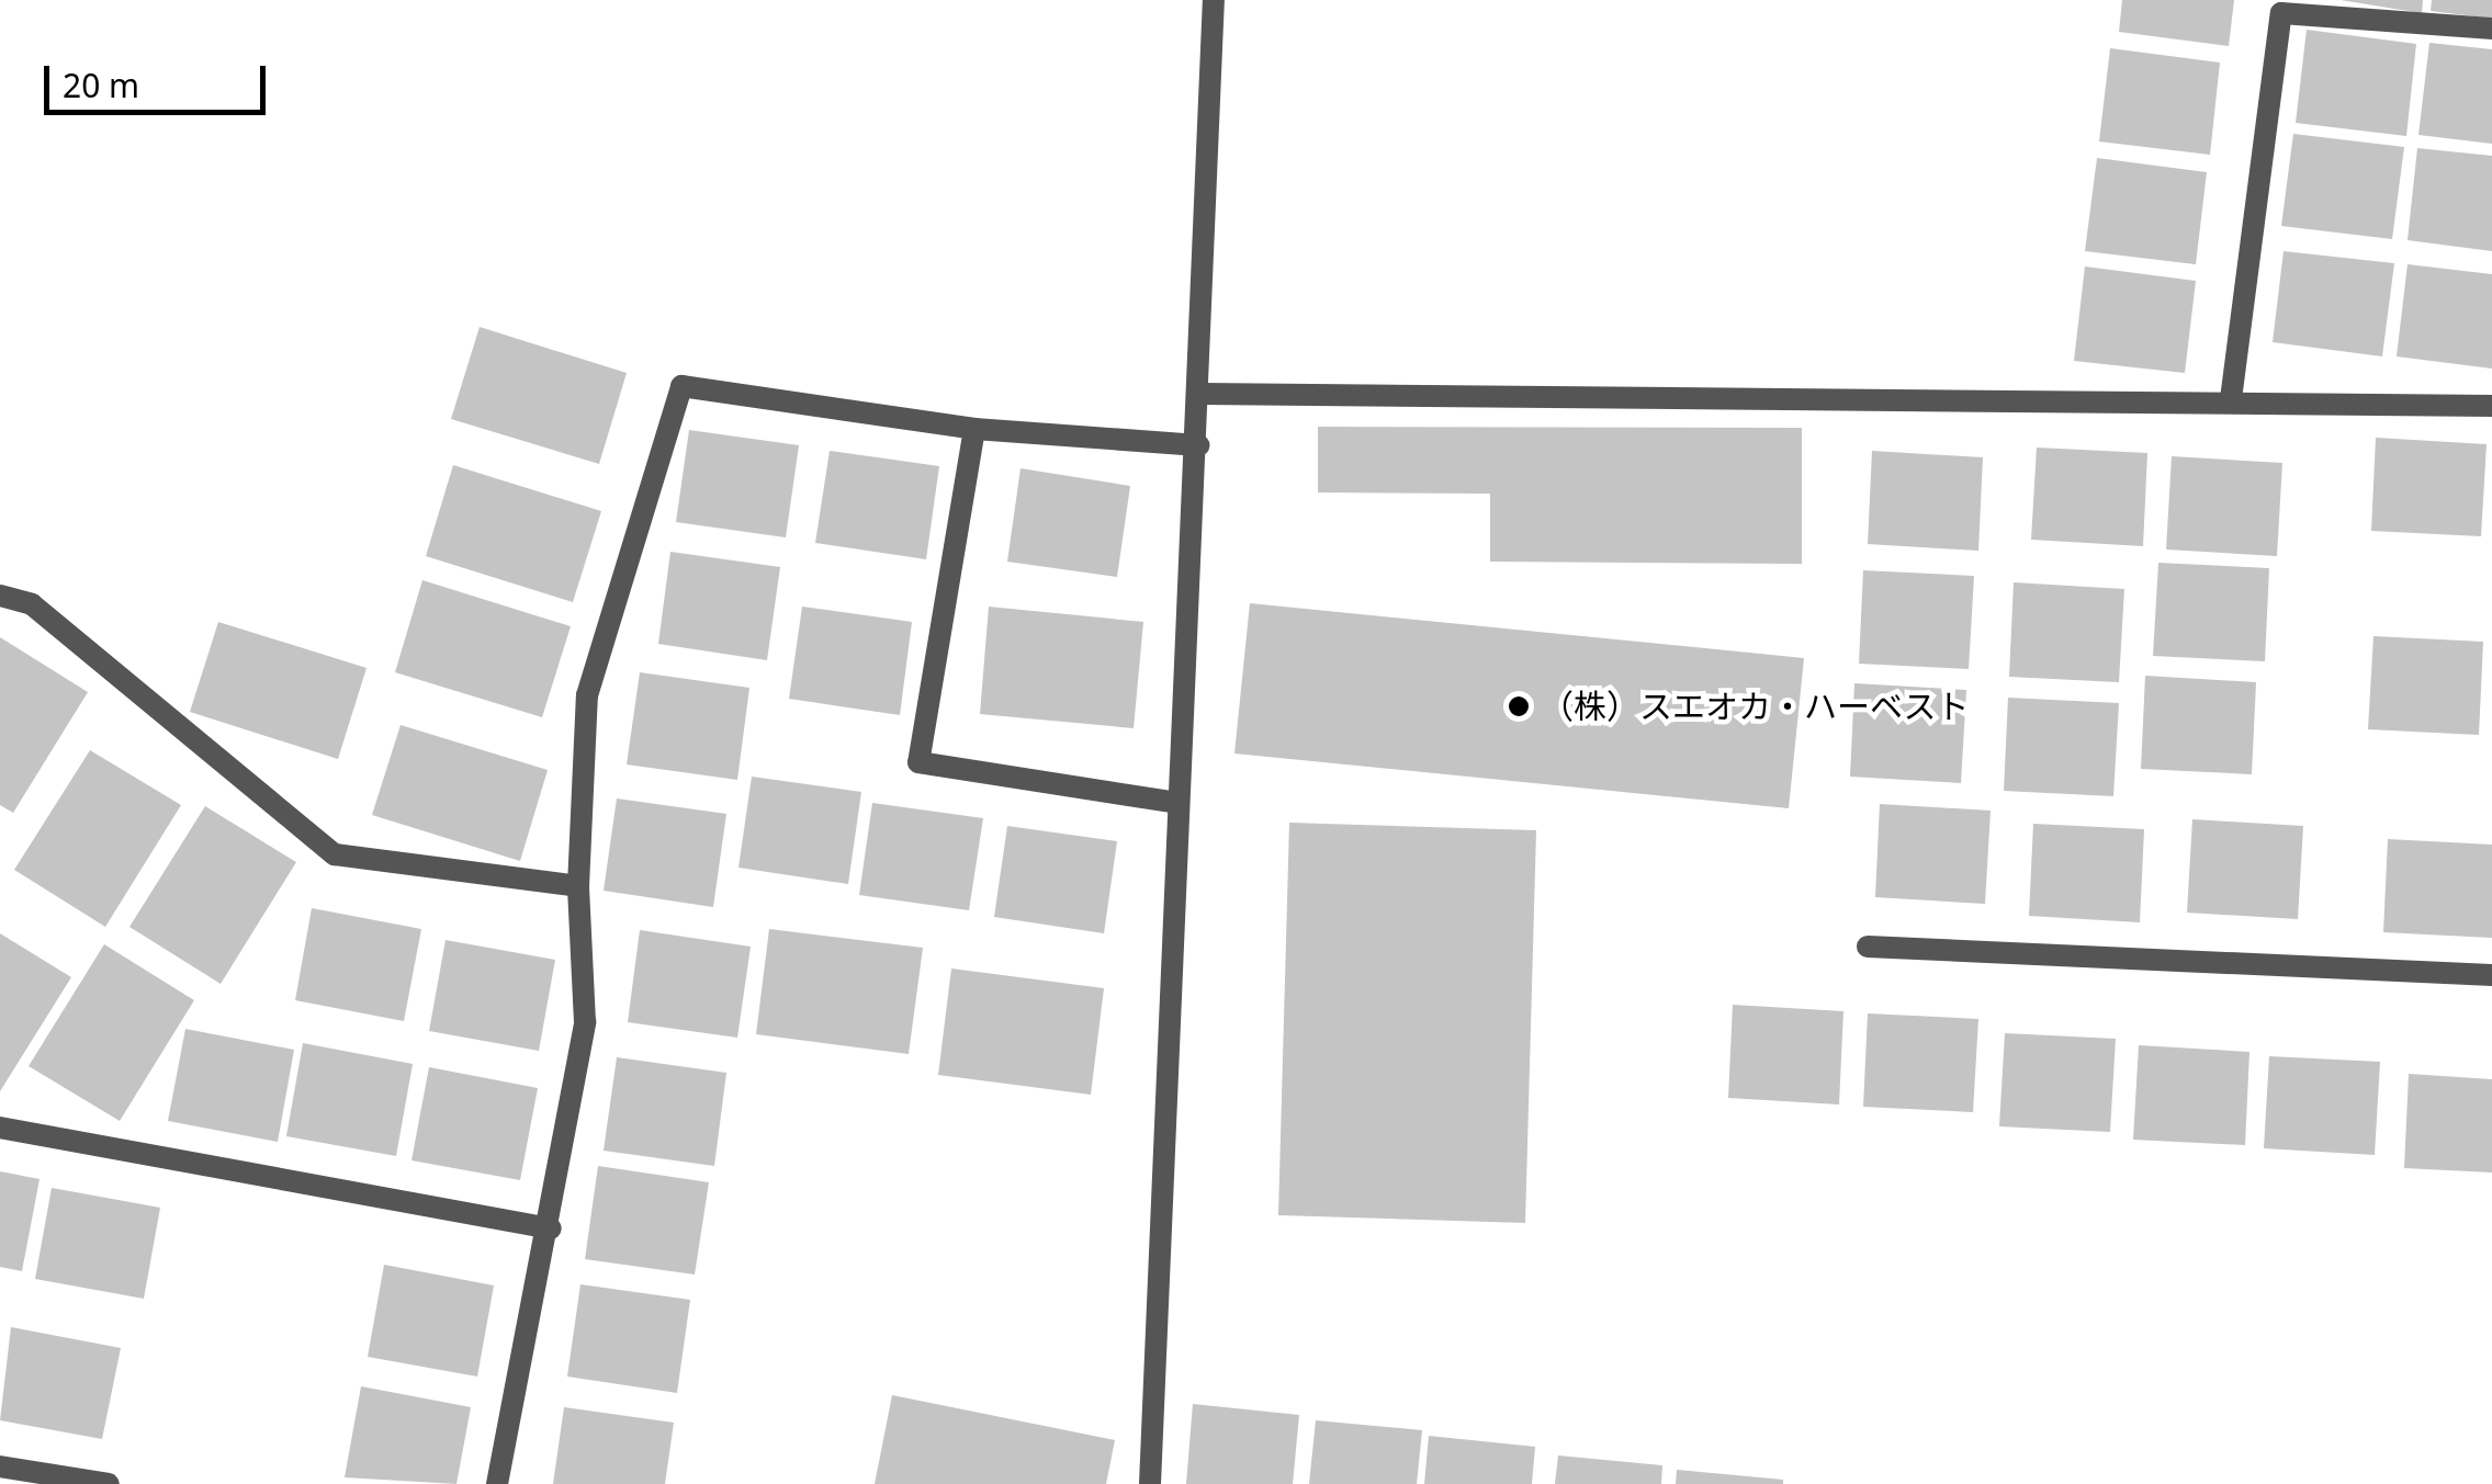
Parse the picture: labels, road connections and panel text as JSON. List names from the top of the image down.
{
  "places": ["（株）スエオカ・ハーベスト"],
  "scale_bar": "20 m"
}
